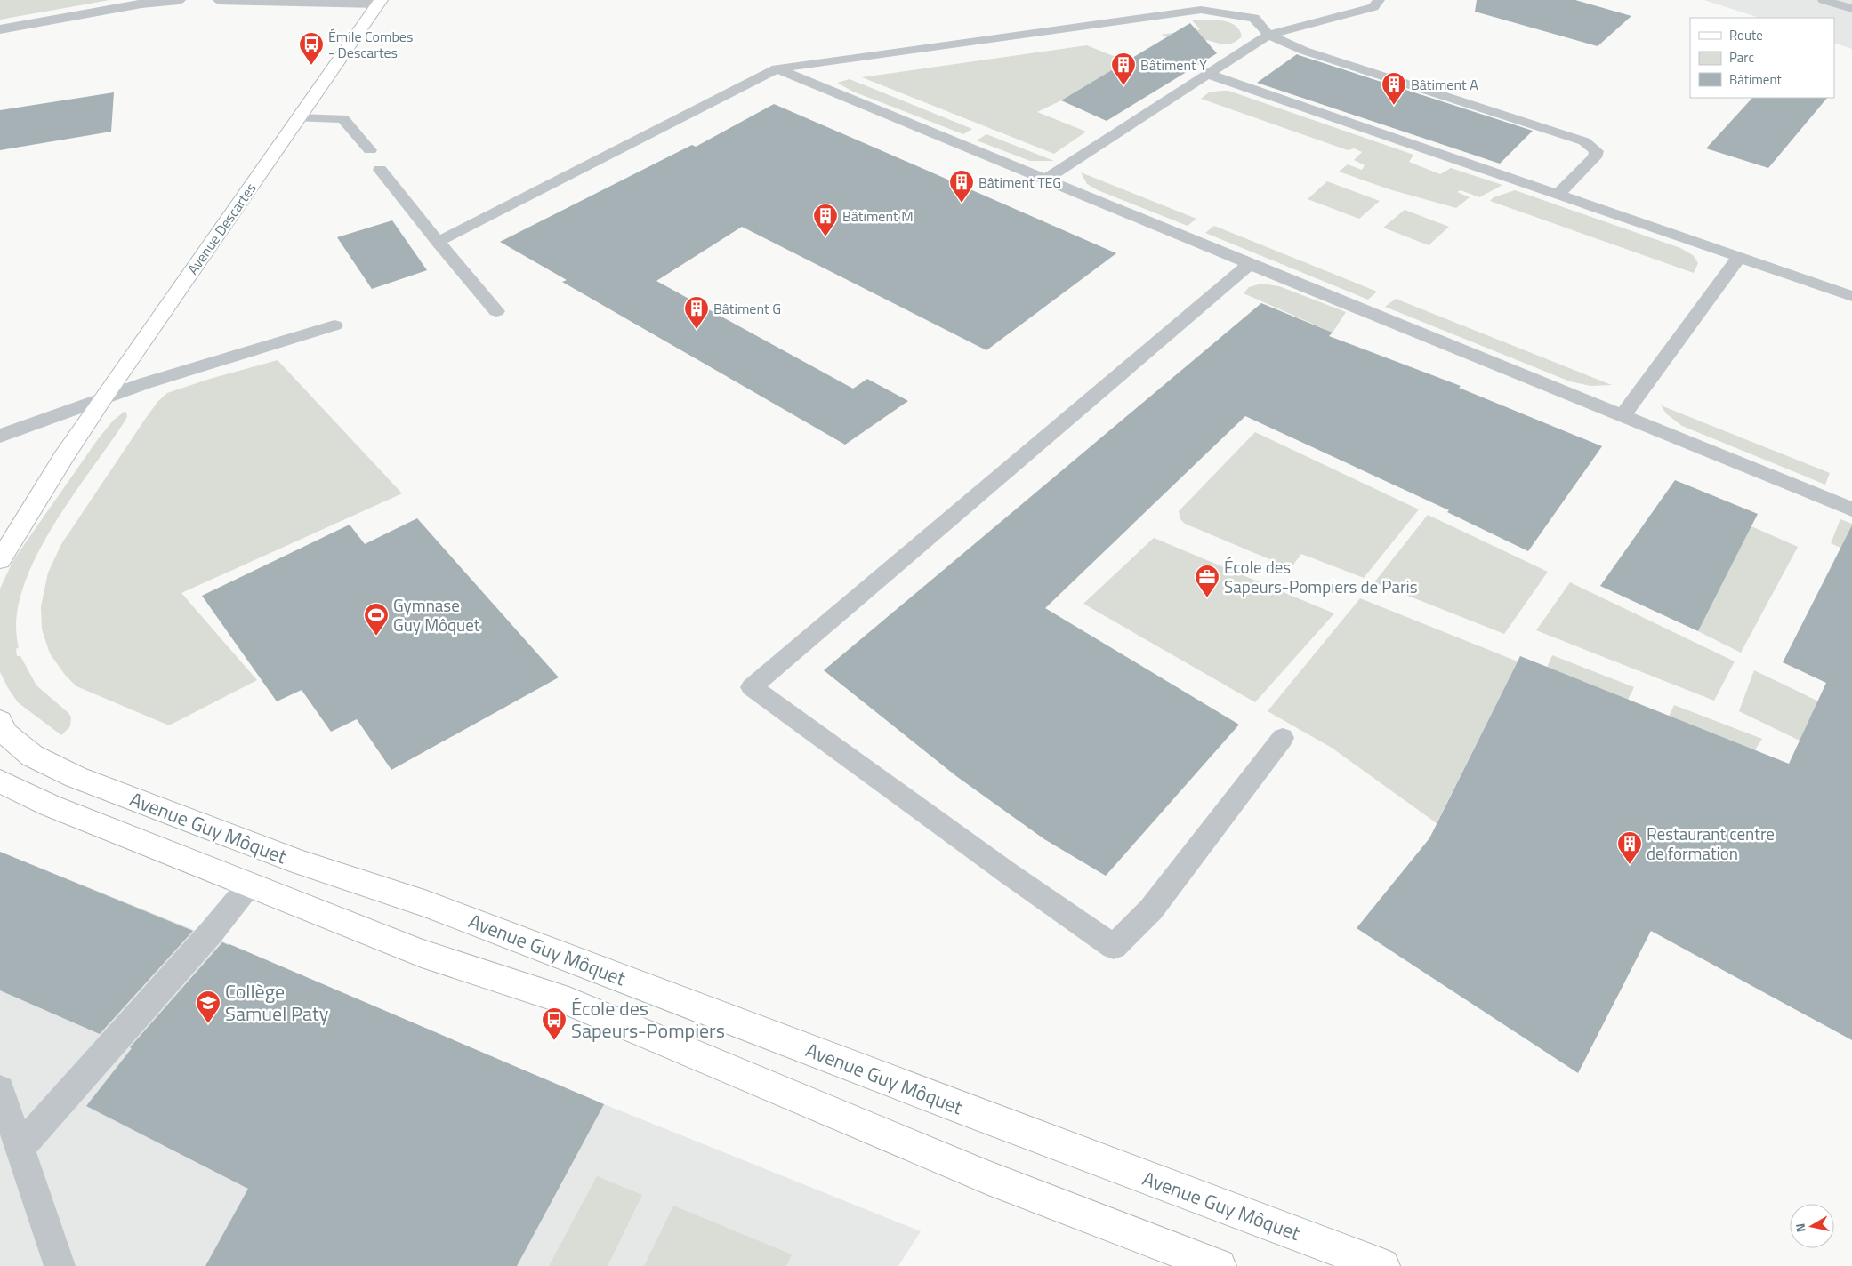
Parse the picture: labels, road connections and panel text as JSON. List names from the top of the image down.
{
  "streets": {
    "main road": ["Avenue Descartes", "Avenue Guy Môquet"]
  },
  "places": {
    "bus stop": ["Émile Combes - Descartes", "École des Sapeurs-Pompiers"],
    "building": [
      "Bâtiment Y",
      "Bâtiment A",
      "Bâtiment TEG",
      "Bâtiment M",
      "Bâtiment G",
      "Restaurant centre de formation"
    ],
    "office": ["École des Sapeurs-Pompiers de Paris"],
    "sports": ["Gymnase Guy Môquet"],
    "school or university": ["Collège Samuel Paty"]
  },
  "legend": ["Route", "Parc", "Bâtiment"],
  "north": "left"
}
